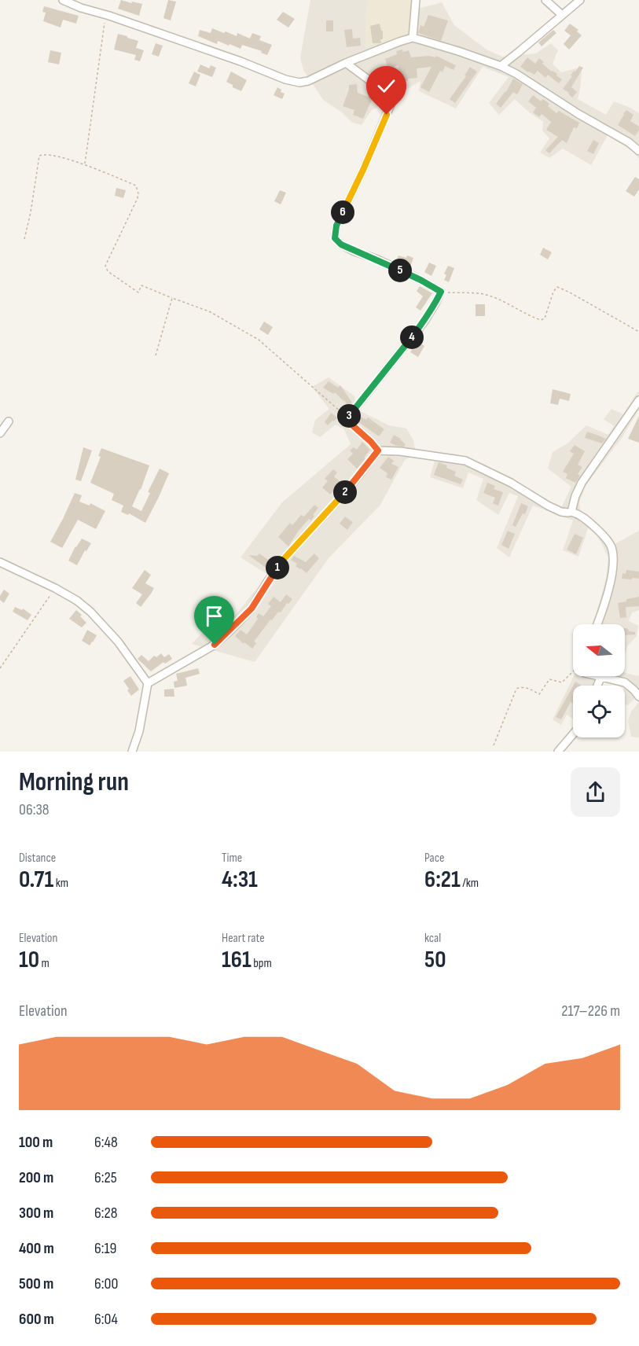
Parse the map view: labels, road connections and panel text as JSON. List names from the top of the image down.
{
  "north": "left",
  "page": {
    "pins": [
      "6",
      "5",
      "4",
      "3",
      "2",
      "1"
    ],
    "heading": ["Morning run", "06:38"],
    "stats": [
      ["Distance", "0.71 km"],
      ["Time", "4:31"],
      ["Pace", "6:21 /km"],
      ["Elevation", "10 m"],
      ["Heart rate", "161 bpm"],
      ["kcal", "50"]
    ],
    "chart": ["Elevation", "217–226 m"],
    "list": [
      {
        "name": "100 m",
        "note": "6:48"
      },
      {
        "name": "200 m",
        "note": "6:25"
      },
      {
        "name": "300 m",
        "note": "6:28"
      },
      {
        "name": "400 m",
        "note": "6:19"
      },
      {
        "name": "500 m",
        "note": "6:00"
      },
      {
        "name": "600 m",
        "note": "6:04"
      }
    ]
  }
}
